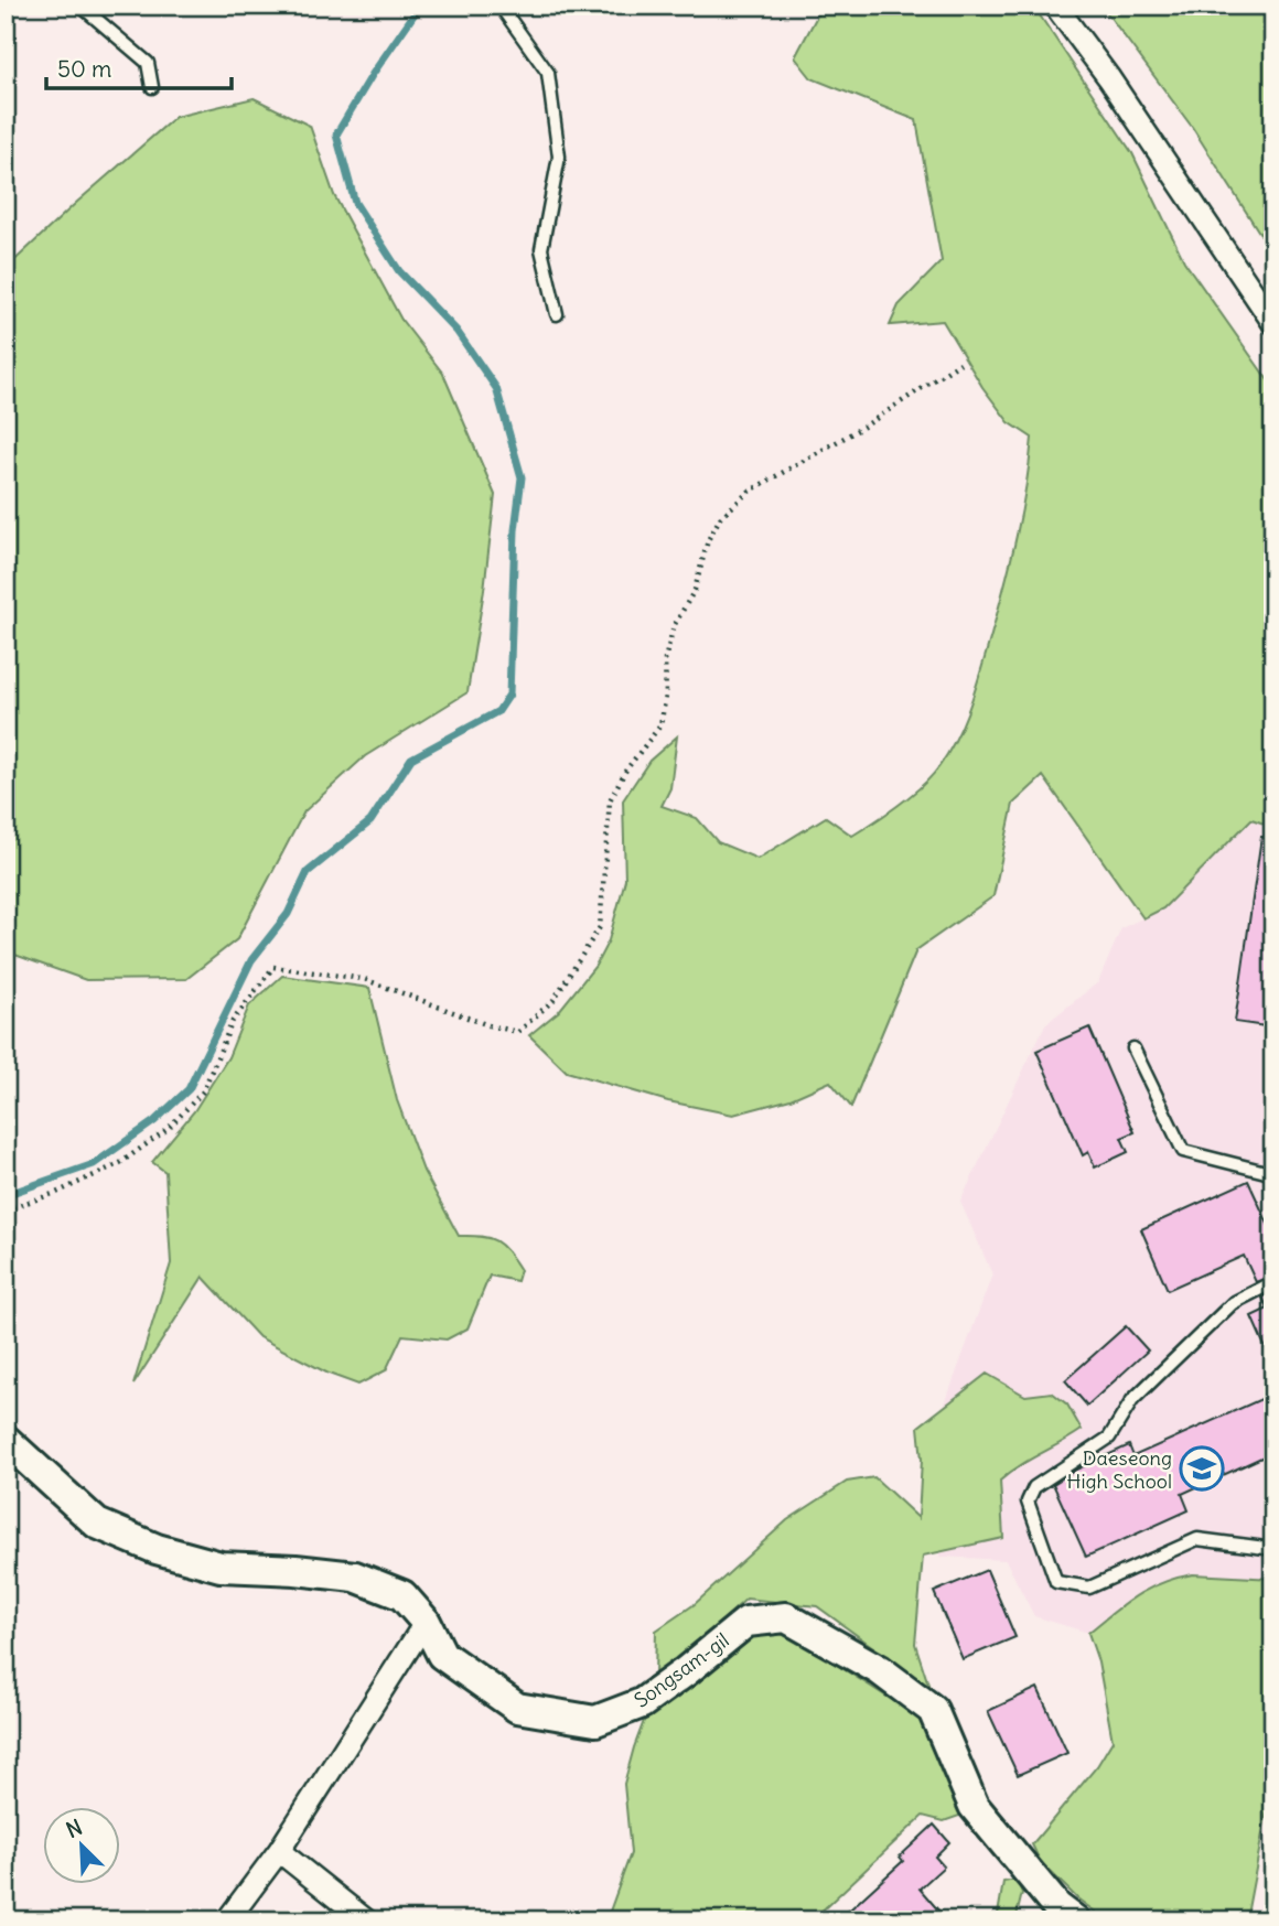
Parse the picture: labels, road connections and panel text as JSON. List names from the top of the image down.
{
  "streets": {
    "street": ["Songsam-gil"]
  },
  "places": {
    "school or university": ["Daeseong High School"]
  },
  "scale_bar": "50 m",
  "north": "top left"
}
